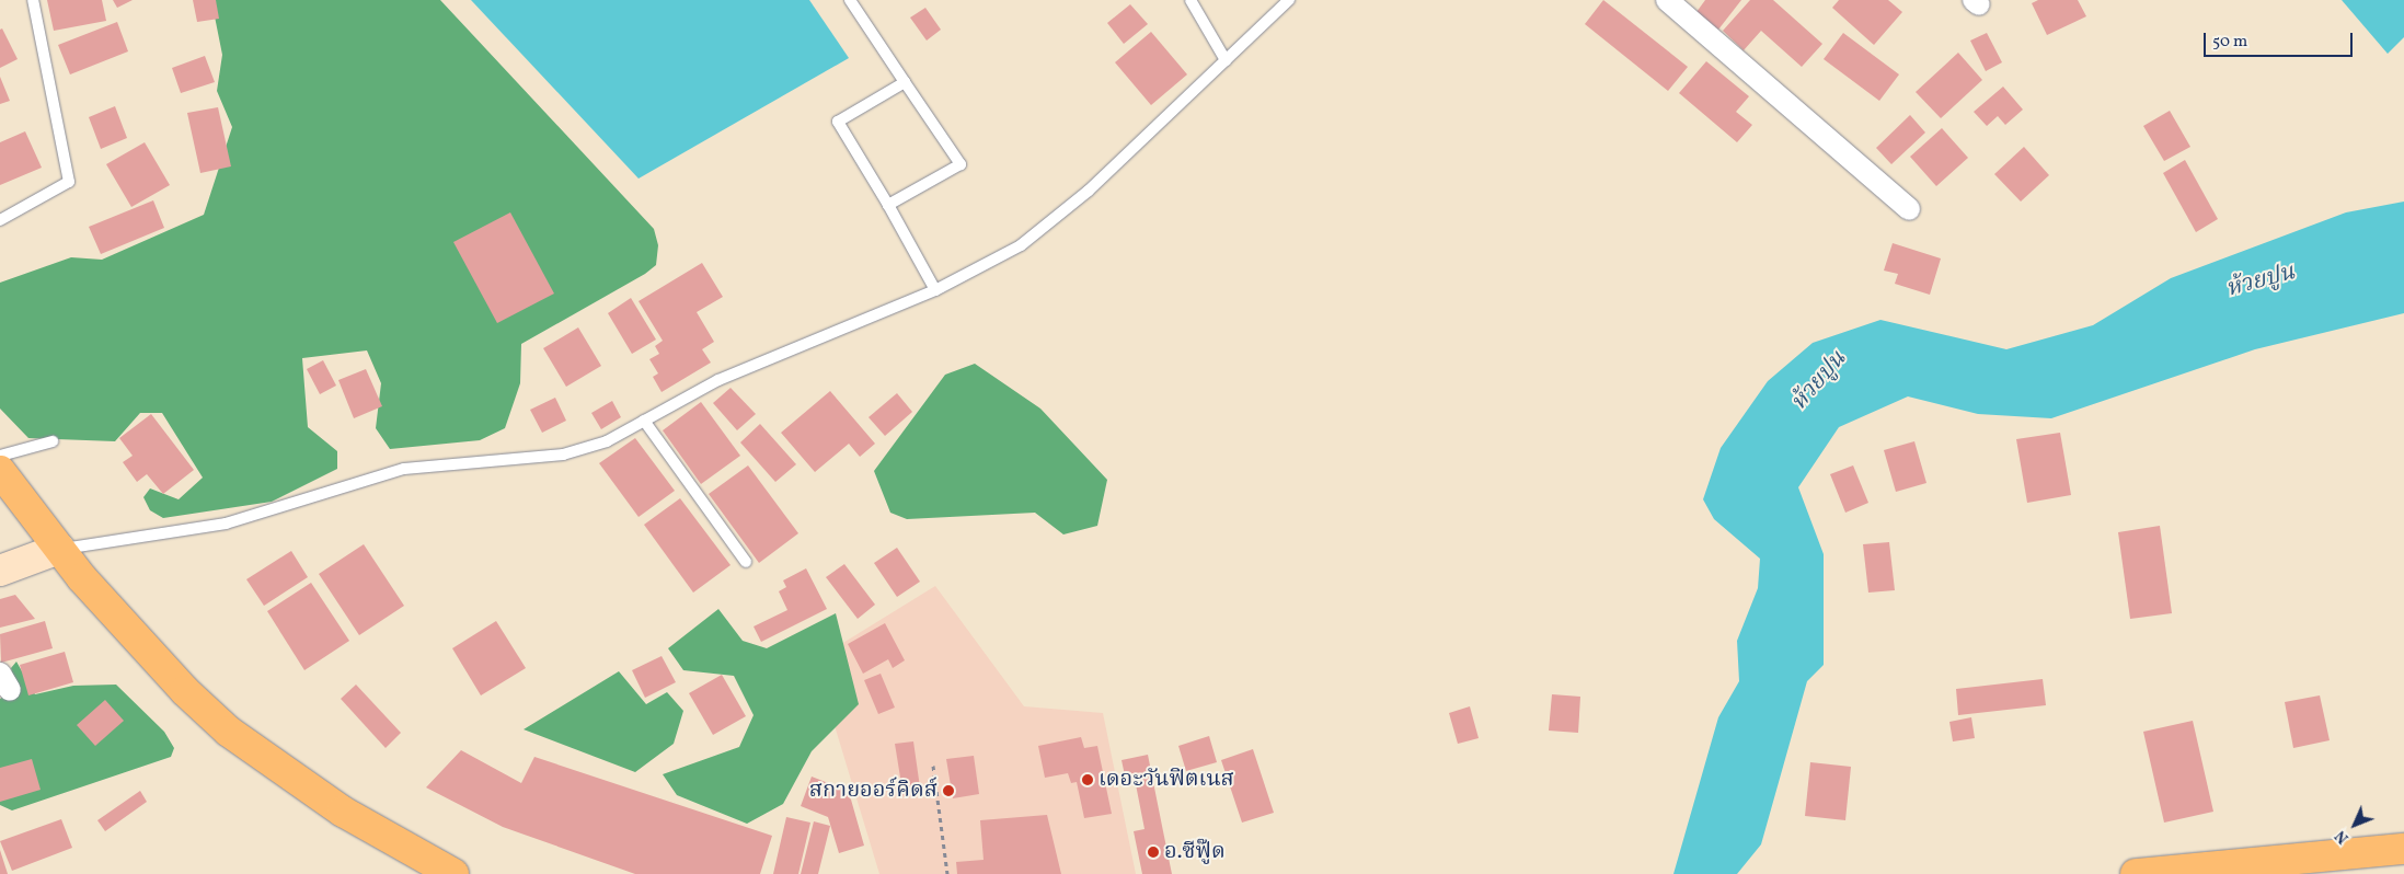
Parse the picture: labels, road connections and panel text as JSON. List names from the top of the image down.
{
  "water": ["ห้วยปูน"],
  "places": ["เดอะวันฟิตเนส", "สกายออร์คิดส์", "อ.ซีฟู๊ด"],
  "scale_bar": "50 m",
  "north": "bottom left"
}
